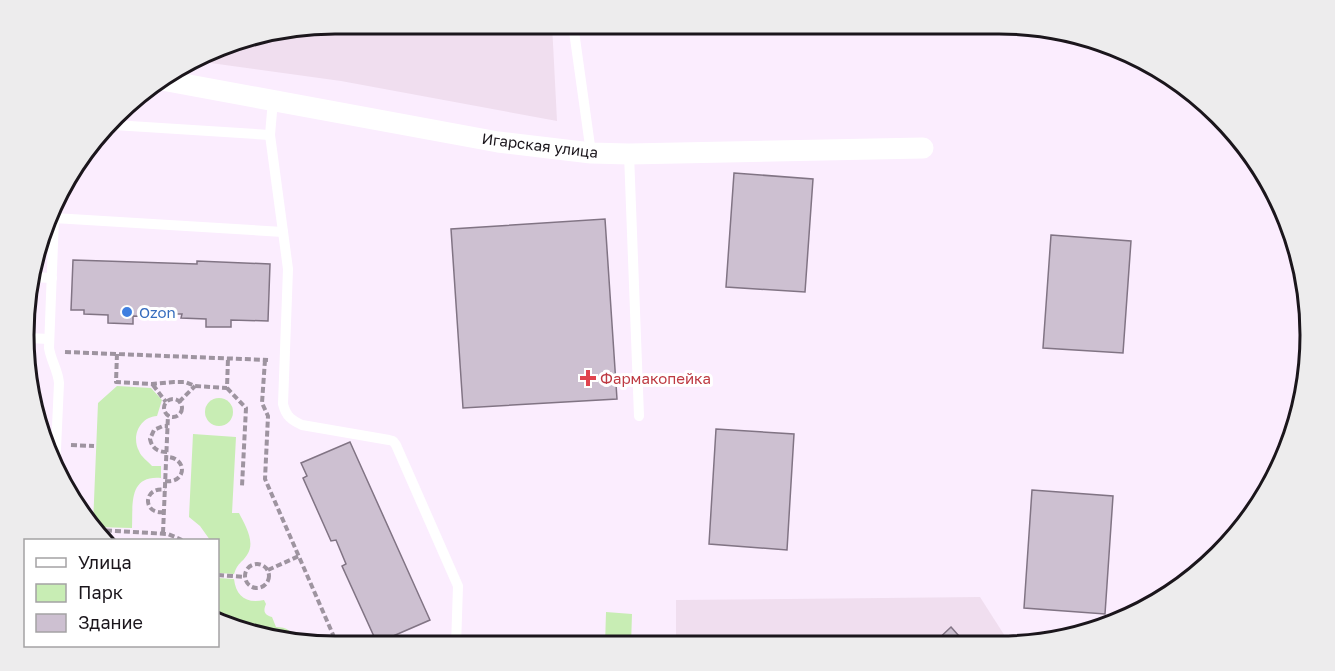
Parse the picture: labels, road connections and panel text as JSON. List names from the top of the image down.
{
  "streets": {
    "street": ["Игарская улица"]
  },
  "places": {
    "other": ["Ozon"],
    "health": ["Фармакопейка"]
  },
  "legend": ["Улица", "Парк", "Здание"]
}
